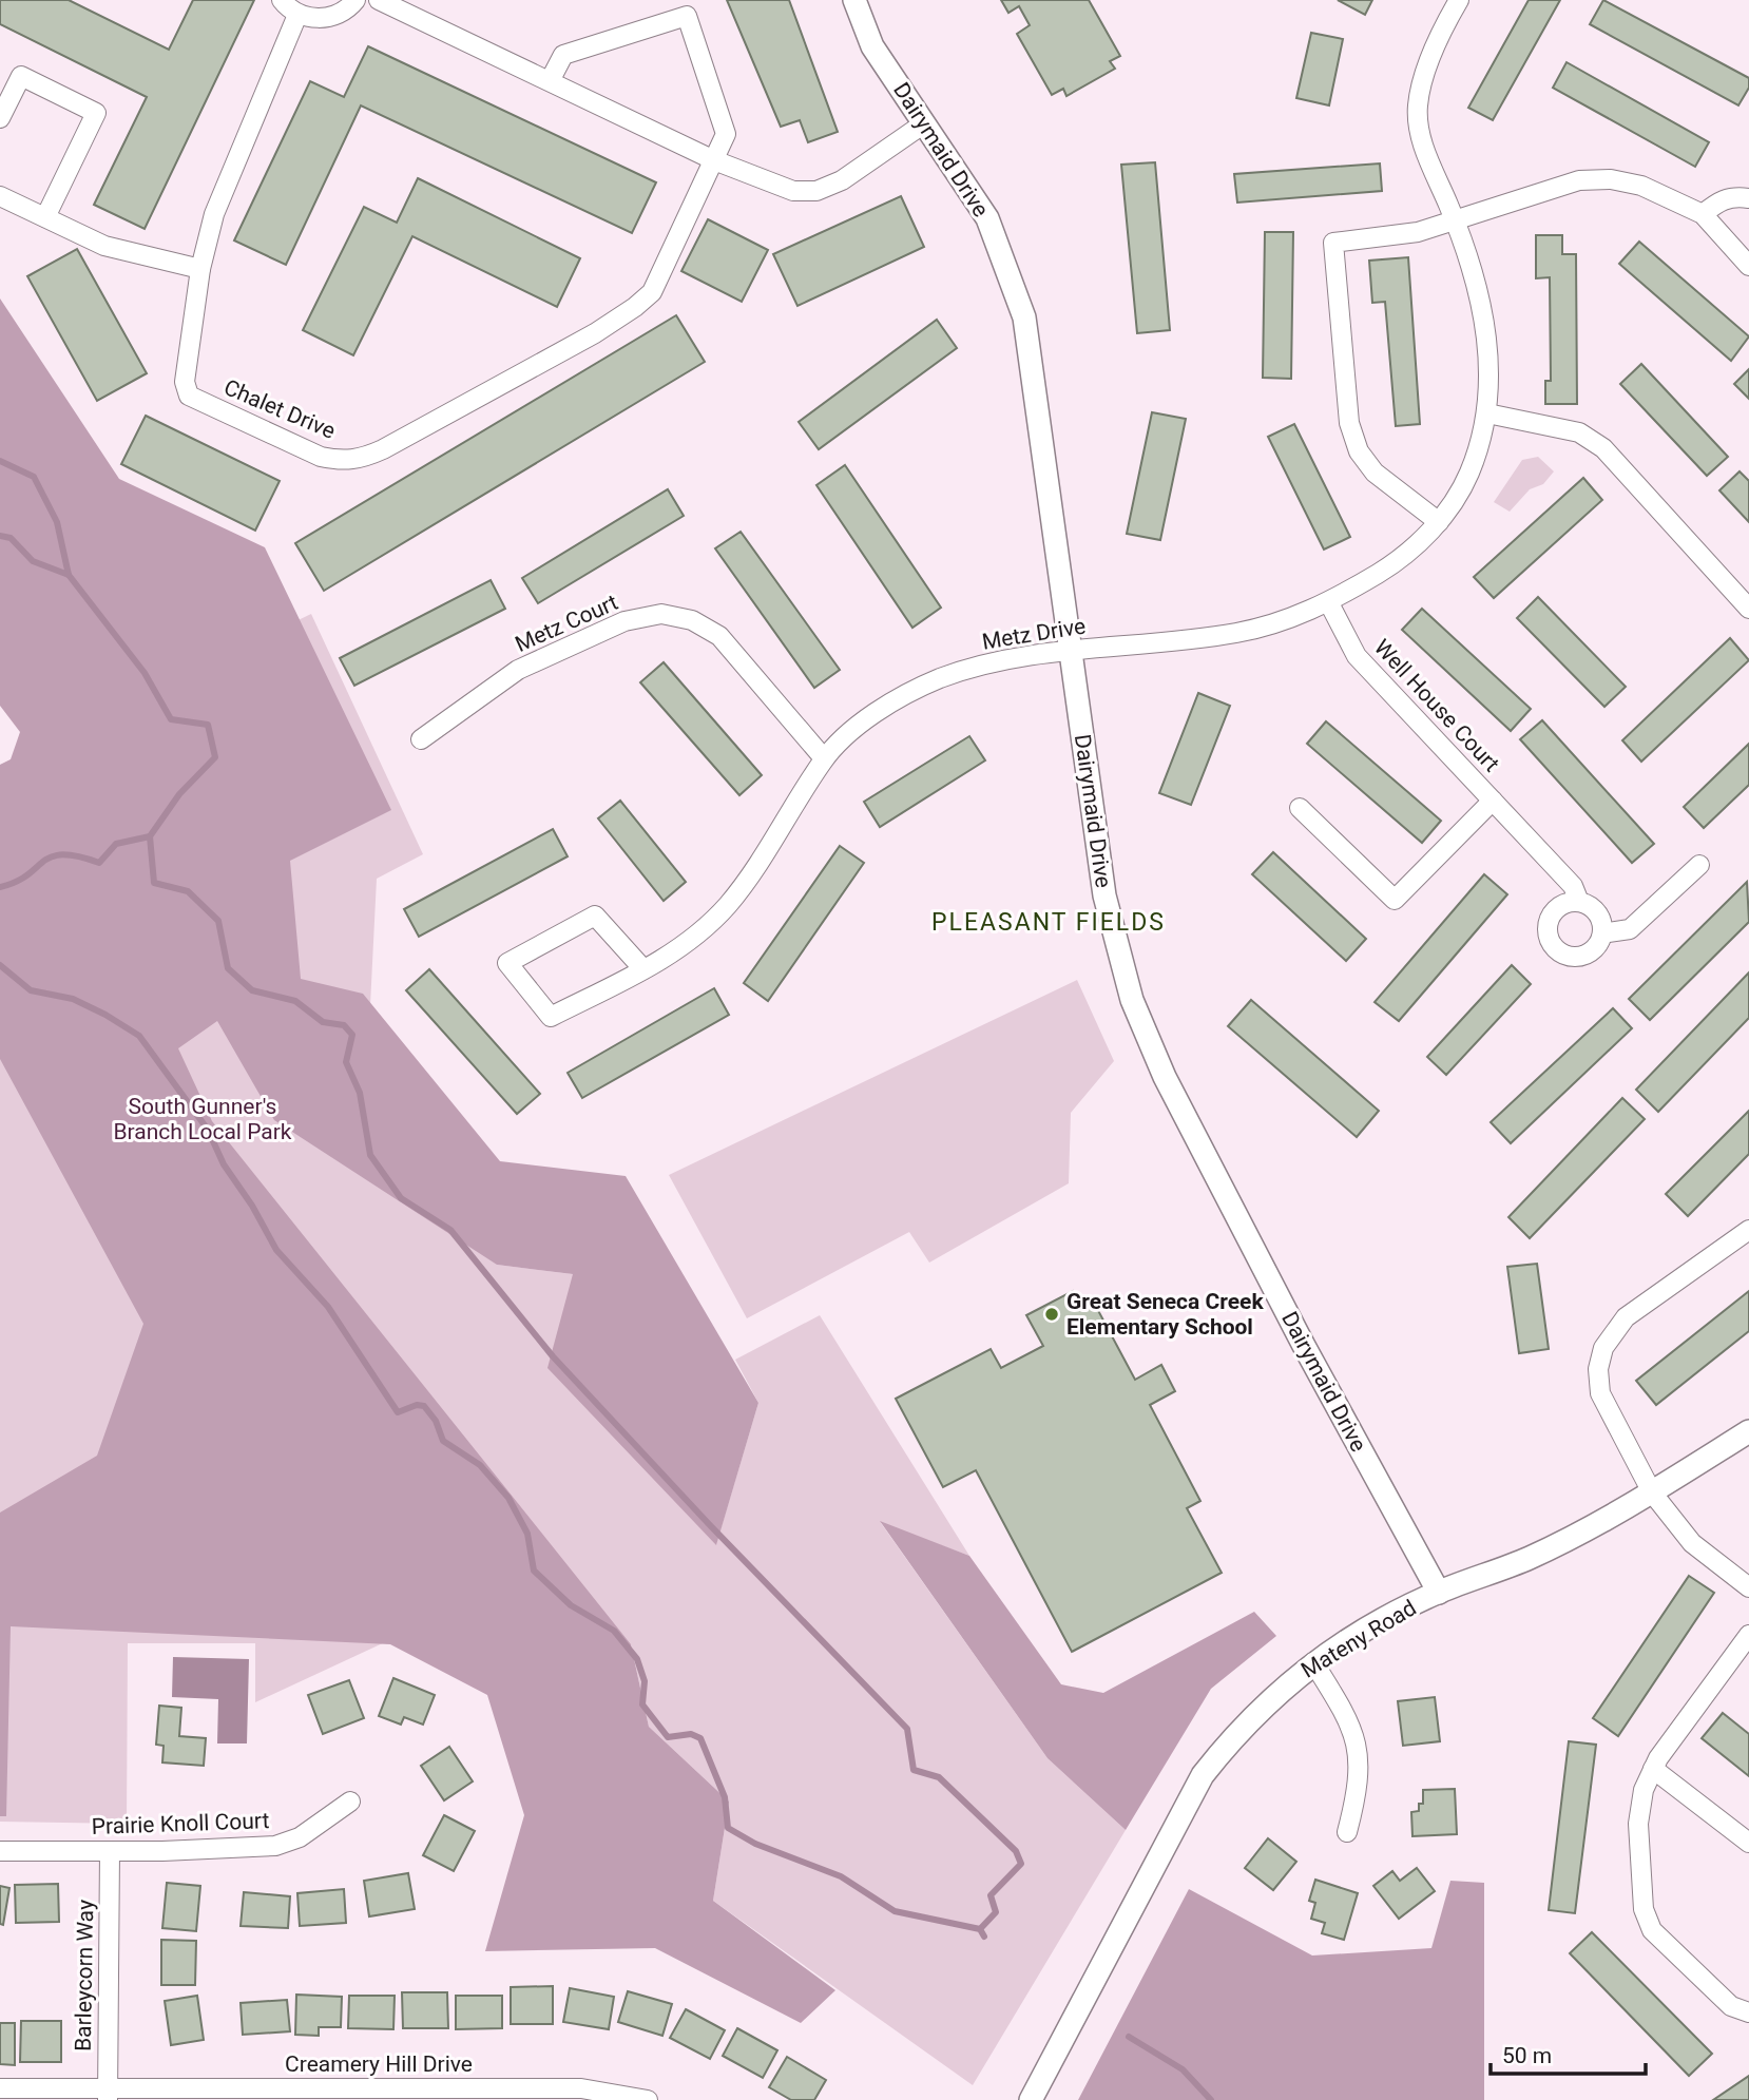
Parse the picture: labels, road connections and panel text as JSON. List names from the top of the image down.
{
  "streets": {
    "street": [
      "Dairymaid Drive",
      "Chalet Drive",
      "Metz Court",
      "Metz Drive",
      "Well House Court",
      "Mateny Road",
      "Prairie Knoll Court",
      "Barleycorn Way",
      "Creamery Hill Drive"
    ]
  },
  "crossings": [
    ["Dairymaid Drive", "Metz Drive"],
    ["Dairymaid Drive", "Mateny Road"],
    ["Metz Court", "Metz Drive"],
    ["Metz Drive", "Well House Court"],
    ["Prairie Knoll Court", "Barleycorn Way"],
    ["Barleycorn Way", "Creamery Hill Drive"]
  ],
  "districts": ["PLEASANT FIELDS"],
  "parks": ["South Gunner's Branch Local Park"],
  "places": ["Great Seneca Creek Elementary School"],
  "scale_bar": "50 m"
}
